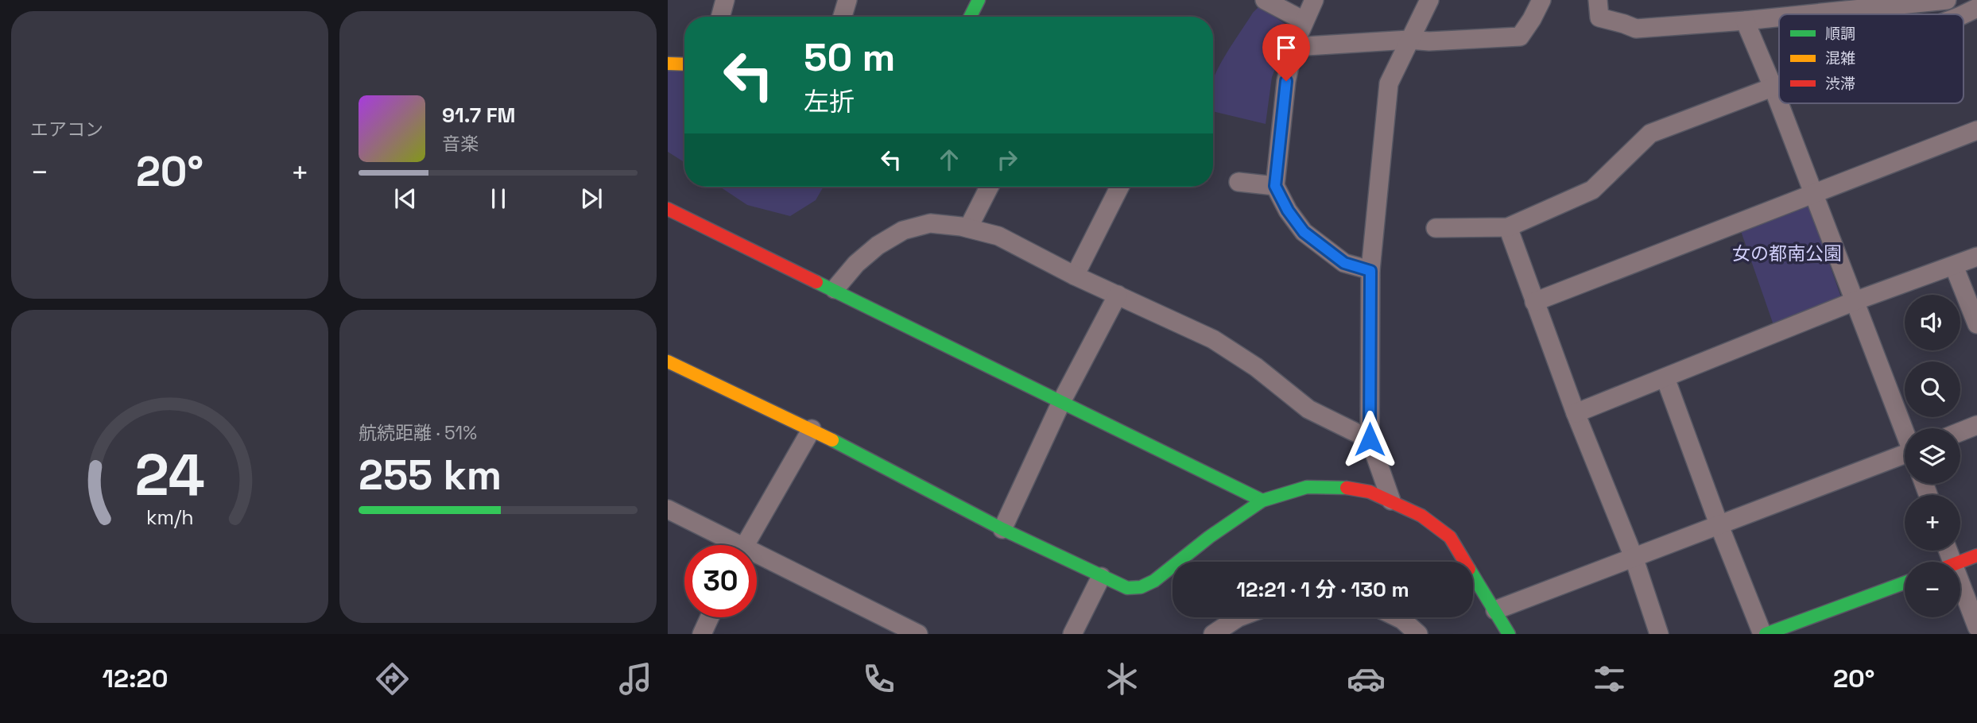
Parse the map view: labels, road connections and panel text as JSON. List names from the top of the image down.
{
  "parks": ["女の都南公園"],
  "legend": ["順調", "混雑", "渋滞"],
  "page": {
    "tile": [
      "エアコン",
      ["航続距離 · 51%", "255 km"]
    ],
    "turn": ["50 m", "左折"],
    "song": ["91.7 FM", "音楽"],
    "heat": ["−", "20°", "+"],
    "map_buttons": ["+", "−"],
    "limit": "30",
    "trip": "12:21 · 1 分 · 130 m",
    "tabs": ["12:20", "20°"],
    "gauge": ["24", "km/h"]
  }
}
